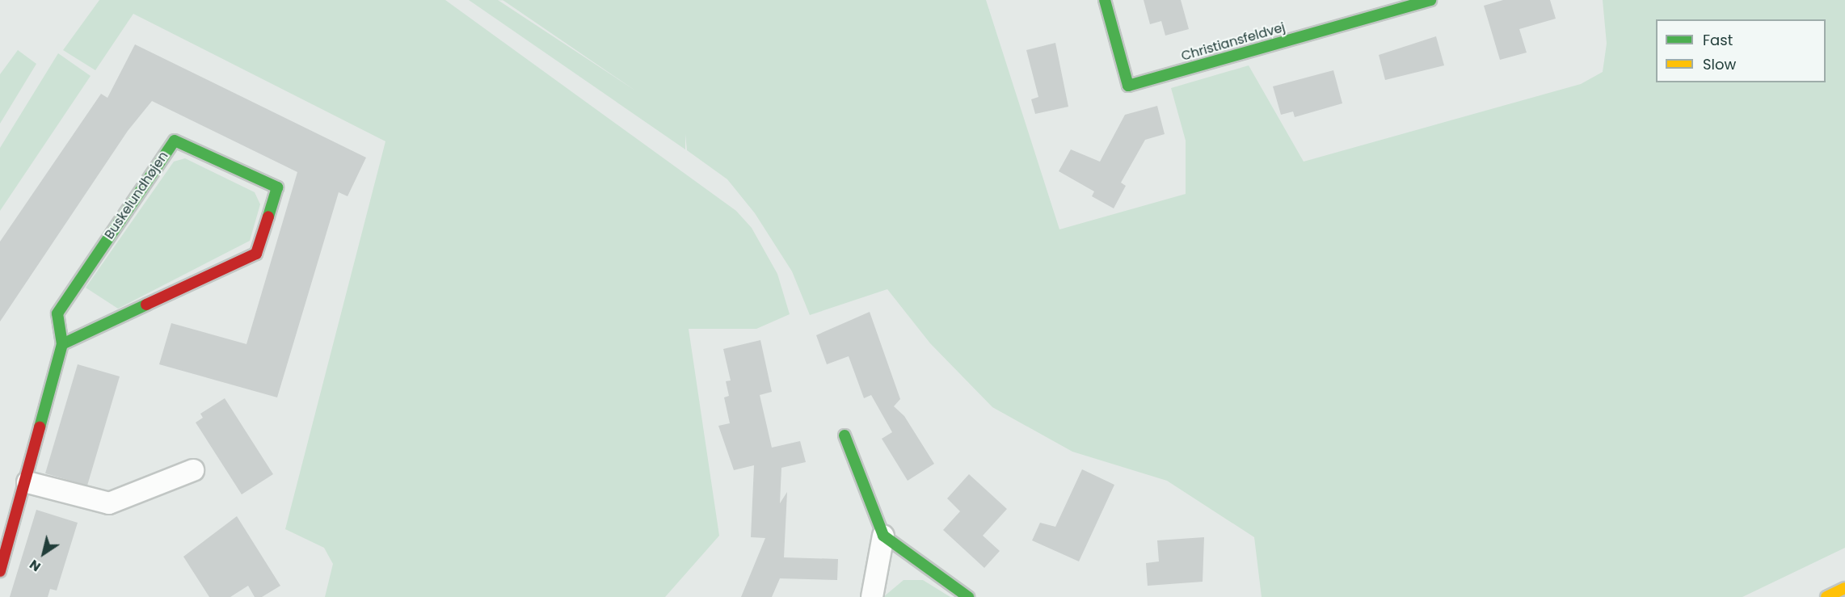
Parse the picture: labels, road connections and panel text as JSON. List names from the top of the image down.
{
  "streets": {
    "street": ["Christiansfeldvej", "Buskelundhøjen"]
  },
  "legend": ["Fast", "Slow"],
  "north": "bottom left"
}
